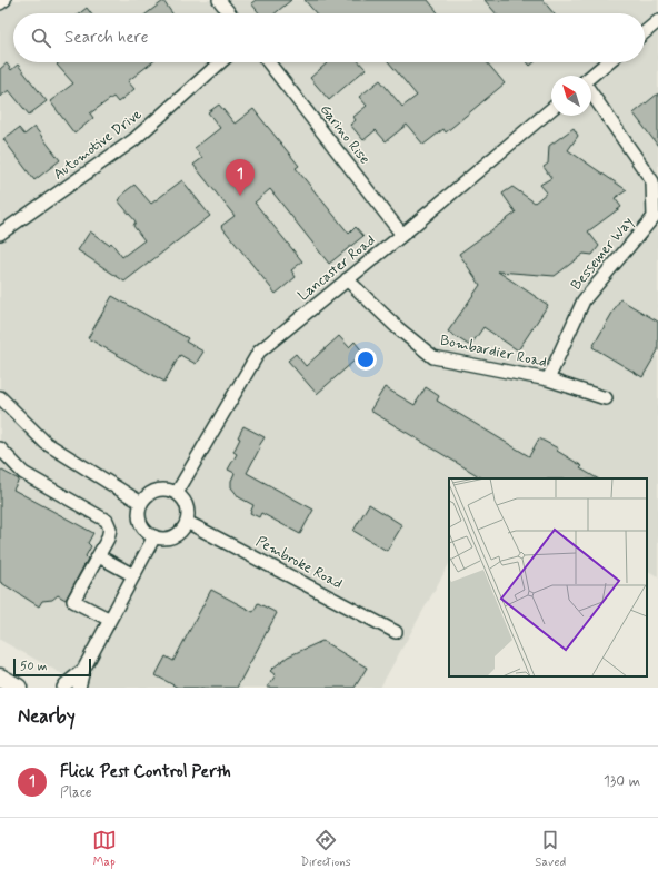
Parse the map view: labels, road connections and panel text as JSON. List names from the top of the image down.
{
  "streets": {
    "street": [
      "Garino Rise",
      "Automotive Drive",
      "Bessemer Way",
      "Lancaster Road",
      "Bombardier Road",
      "Pembroke Road"
    ]
  },
  "crossings": [
    ["Garino Rise", "Lancaster Road"],
    ["Bessemer Way", "Bombardier Road"],
    ["Lancaster Road", "Bombardier Road"],
    ["Lancaster Road", "Pembroke Road"]
  ],
  "scale_bar": "50 m",
  "north": "top left",
  "page": {
    "search": "Search here",
    "pins": "1",
    "scale": "50 m",
    "heading": "Nearby",
    "list": [
      {
        "mark": "1",
        "name": "Flick Pest Control Perth",
        "note": "Place",
        "value": "130 m"
      }
    ],
    "nav": ["Map", "Directions", "Saved"]
  }
}
